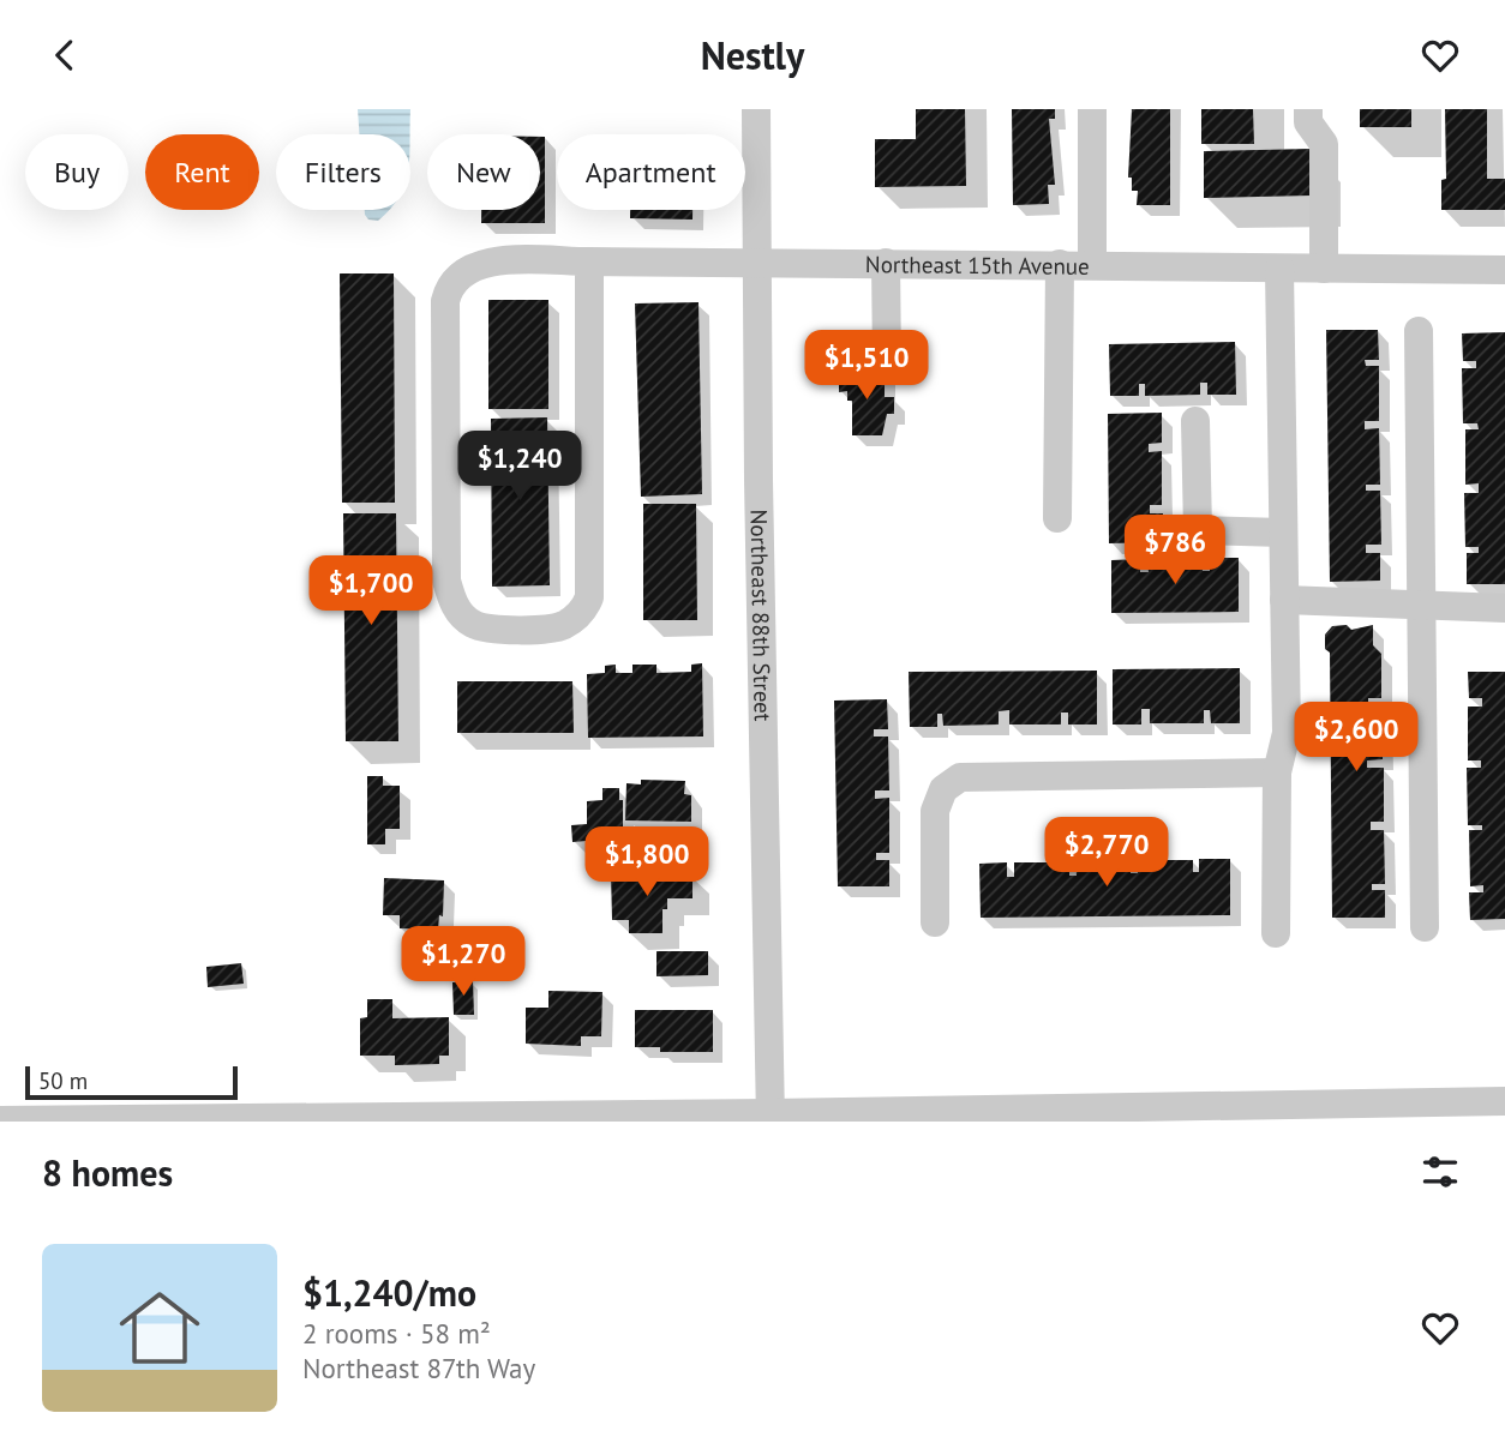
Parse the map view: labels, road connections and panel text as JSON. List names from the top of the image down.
{
  "streets": {
    "street": ["Northeast 15th Avenue", "Northeast 88th Street"]
  },
  "crossings": [
    ["Northeast 15th Avenue", "Northeast 88th Street"]
  ],
  "scale_bar": "50 m",
  "page": {
    "header": "Nestly",
    "chip": [
      "Buy",
      "Rent",
      "Filters",
      "New",
      "Apartment"
    ],
    "price": [
      "$1,510",
      "$1,240",
      "$786",
      "$1,700",
      "$2,600",
      "$2,770",
      "$1,800",
      "$1,270"
    ],
    "scale": "50 m",
    "heading": "8 homes",
    "list": [
      {
        "name": "$1,240/mo",
        "note": "2 rooms · 58 m² · Northeast 87th Way"
      }
    ]
  }
}
